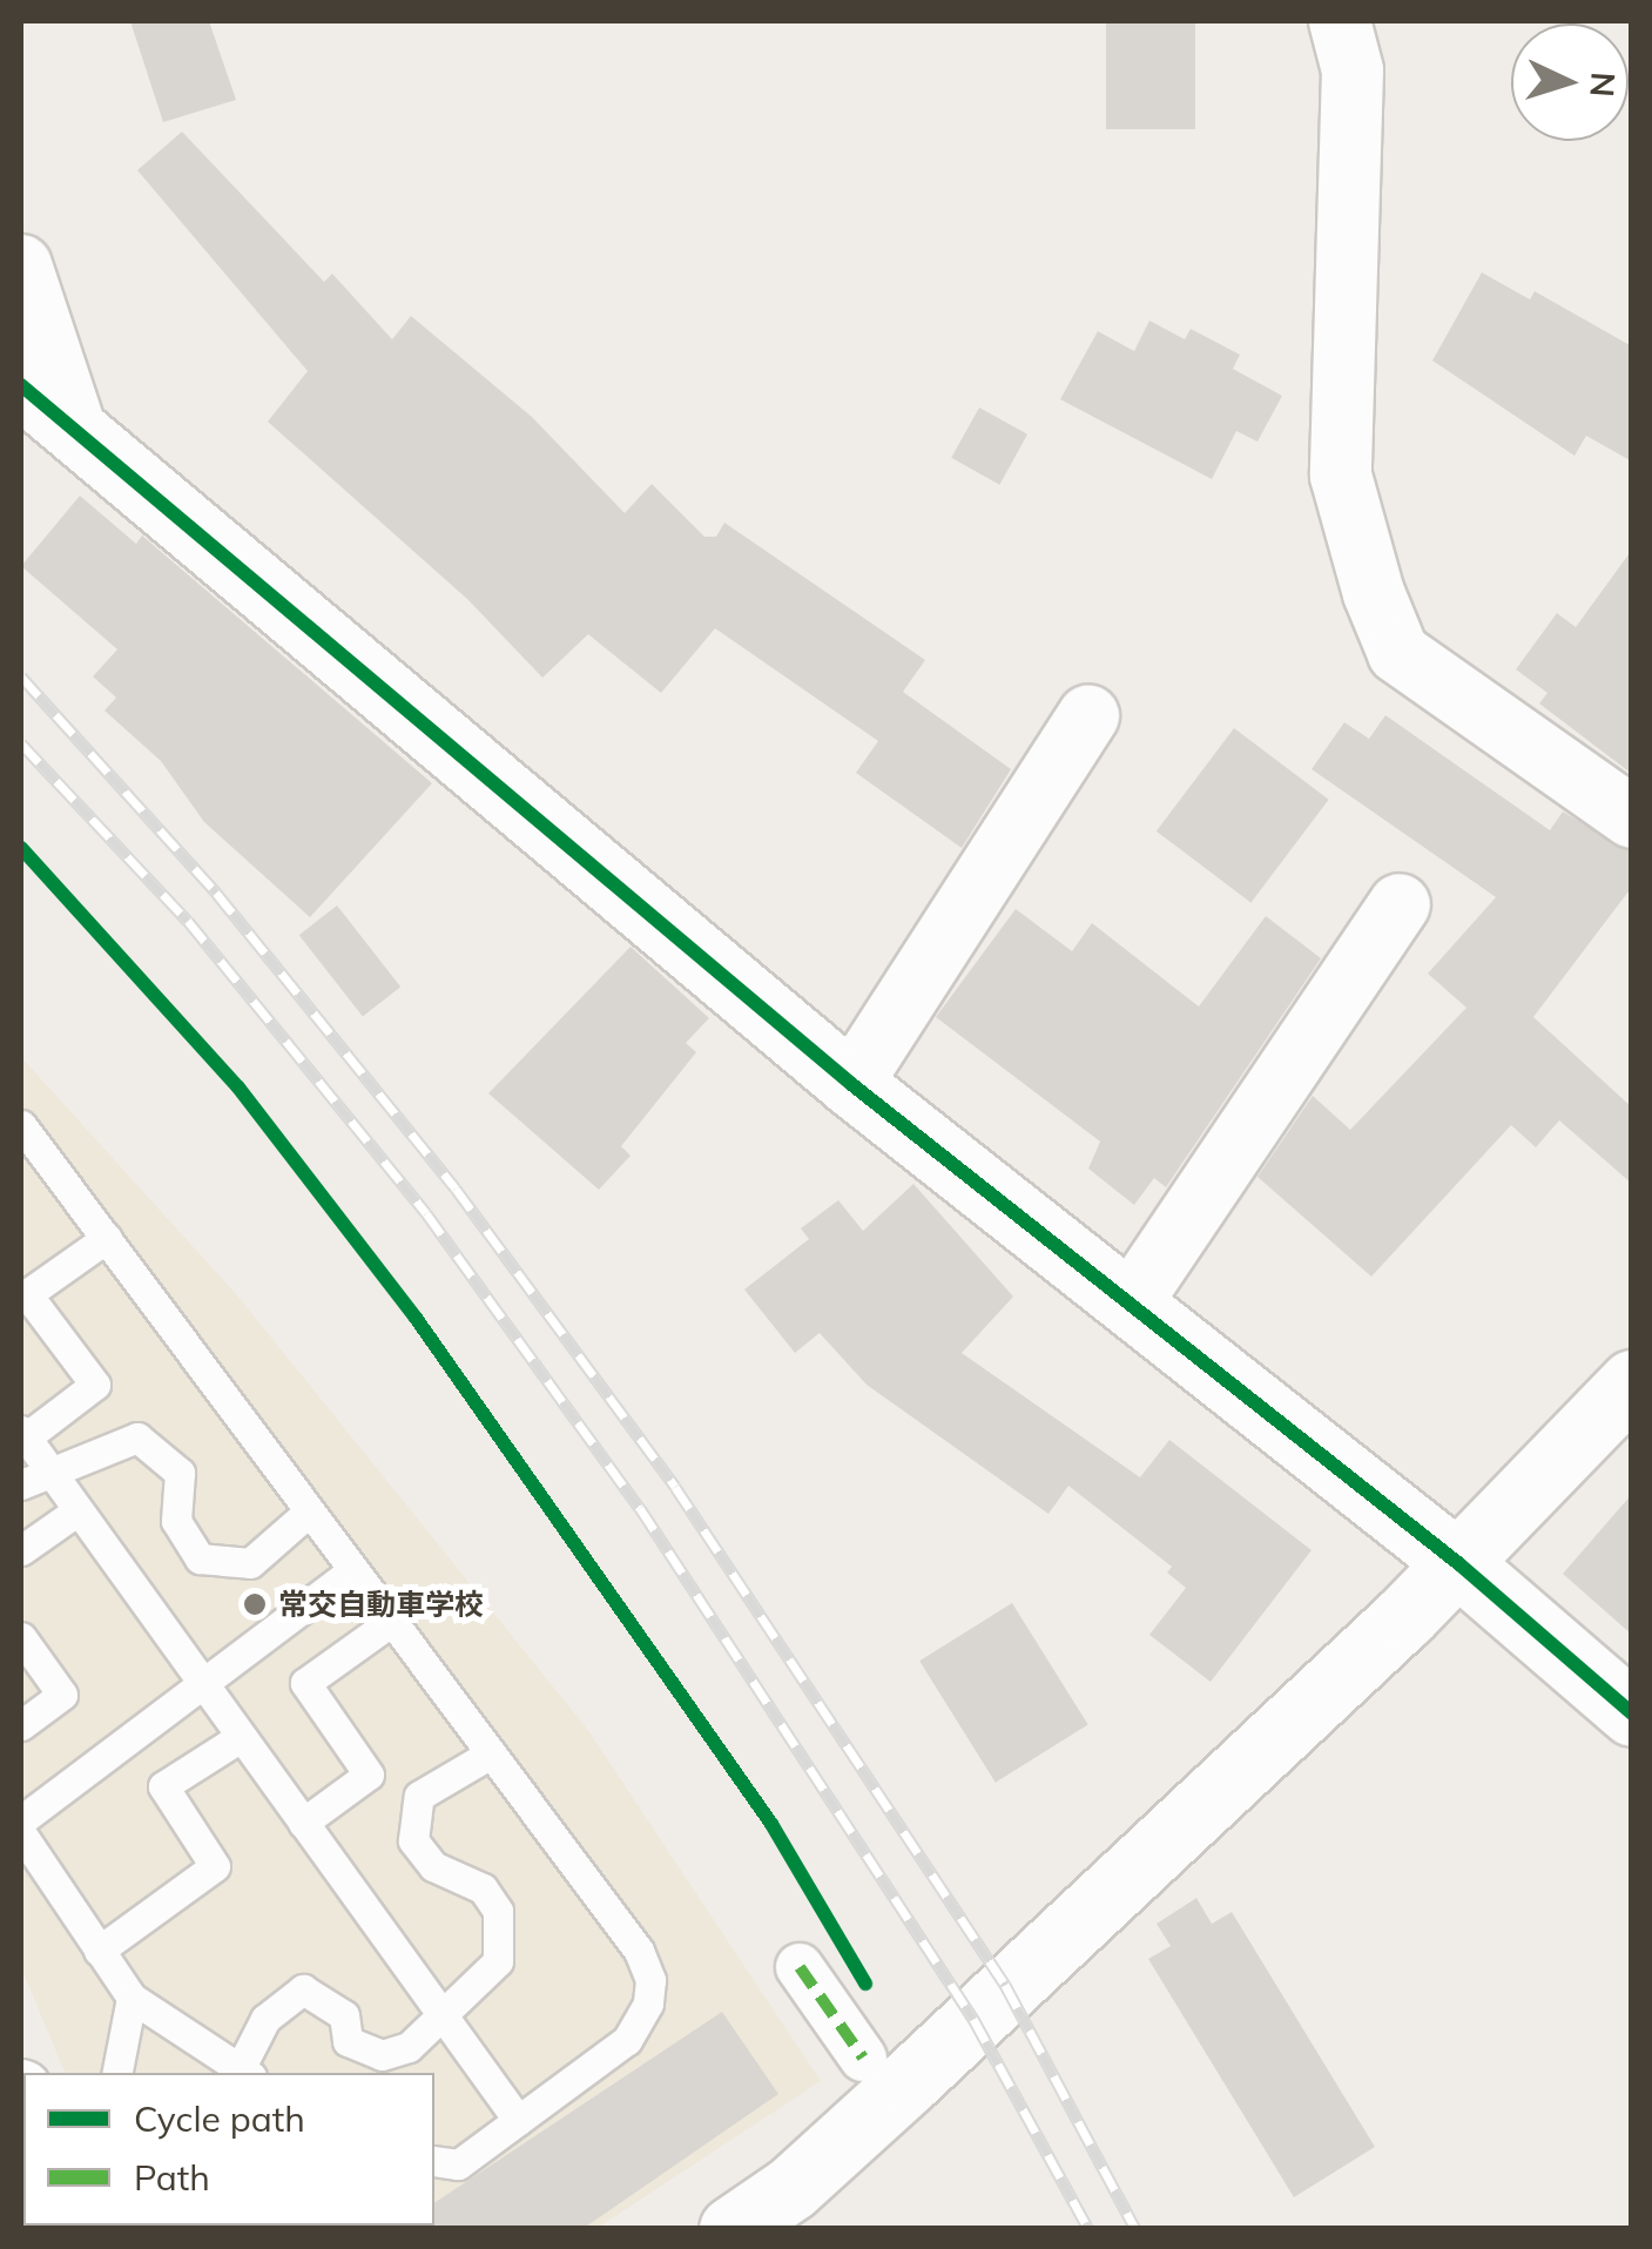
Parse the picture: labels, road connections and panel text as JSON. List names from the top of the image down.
{
  "places": ["常交自動車学校"],
  "legend": ["Cycle path", "Path"],
  "north": "right"
}
